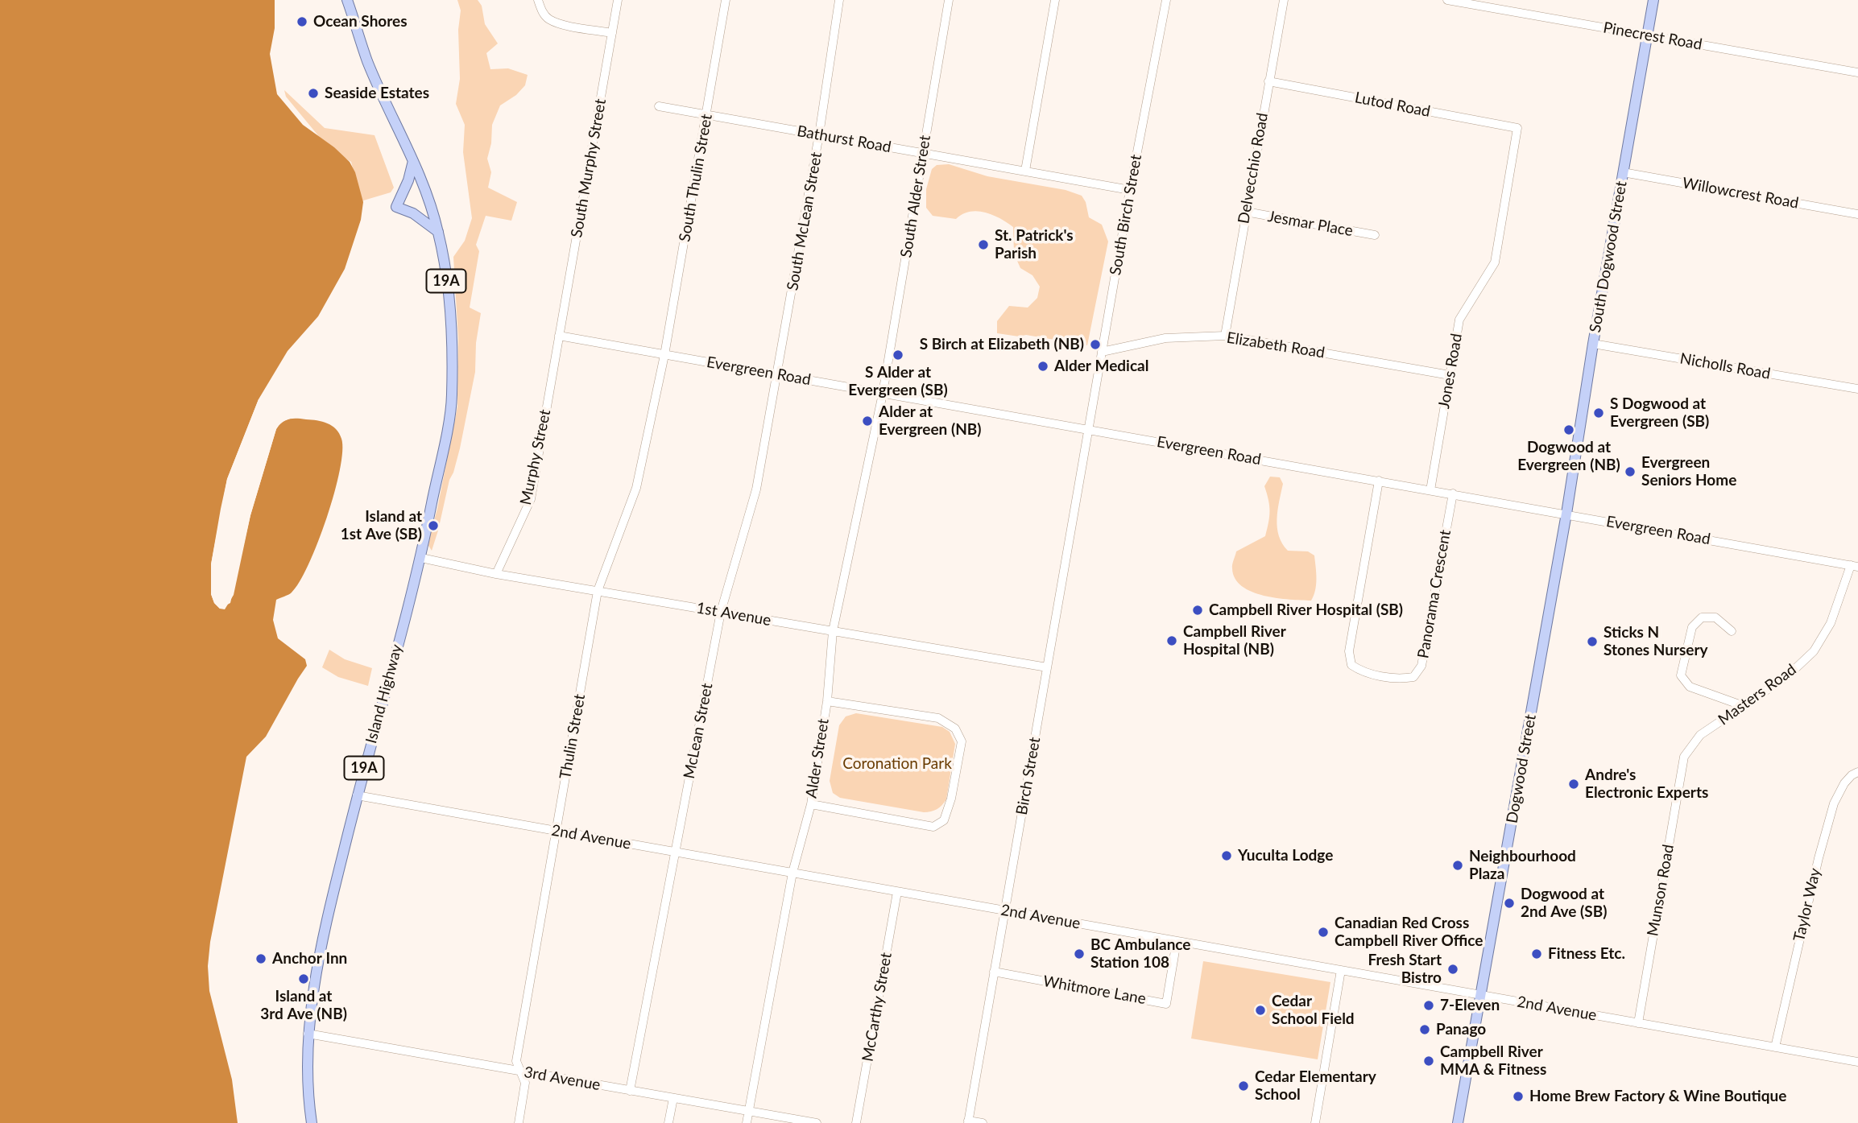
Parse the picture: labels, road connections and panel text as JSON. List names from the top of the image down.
{
  "streets": {
    "main road": [
      "South Dogwood Street",
      "19A",
      "Island Highway",
      "Dogwood Street"
    ],
    "street": [
      "Pinecrest Road",
      "Lutod Road",
      "Bathurst Road",
      "South Murphy Street",
      "Delvecchio Road",
      "South Thulin Street",
      "Willowcrest Road",
      "South Alder Street",
      "South Birch Street",
      "South McLean Street",
      "Jesmar Place",
      "Elizabeth Road",
      "Nicholls Road",
      "Evergreen Road",
      "Jones Road",
      "Murphy Street",
      "Panorama Crescent",
      "1st Avenue",
      "Masters Road",
      "McLean Street",
      "Thulin Street",
      "Alder Street",
      "Birch Street",
      "2nd Avenue",
      "Munson Road",
      "Taylor Way",
      "Whitmore Lane",
      "McCarthy Street",
      "3rd Avenue"
    ]
  },
  "crossings": [
    ["Pinecrest Road", "South Dogwood Street"],
    ["Lutod Road", "Delvecchio Road"],
    ["Lutod Road", "Jones Road"],
    ["Bathurst Road", "South Thulin Street"],
    ["Bathurst Road", "South Alder Street"],
    ["Bathurst Road", "South Birch Street"],
    ["Bathurst Road", "South McLean Street"],
    ["South Murphy Street", "Evergreen Road"],
    ["South Murphy Street", "Murphy Street"],
    ["Delvecchio Road", "Jesmar Place"],
    ["Delvecchio Road", "Elizabeth Road"],
    ["South Thulin Street", "Evergreen Road"],
    ["South Thulin Street", "Thulin Street"],
    ["Willowcrest Road", "South Dogwood Street"],
    ["South Alder Street", "Evergreen Road"],
    ["South Alder Street", "Alder Street"],
    ["South Birch Street", "Elizabeth Road"],
    ["South Birch Street", "Evergreen Road"],
    ["South Birch Street", "Birch Street"],
    ["South McLean Street", "Evergreen Road"],
    ["South McLean Street", "McLean Street"],
    ["South Dogwood Street", "Nicholls Road"],
    ["South Dogwood Street", "Evergreen Road"],
    ["South Dogwood Street", "Dogwood Street"],
    ["19A", "Island Highway"],
    ["Elizabeth Road", "Jones Road"],
    ["Evergreen Road", "Jones Road"],
    ["Evergreen Road", "Murphy Street"],
    ["Evergreen Road", "Panorama Crescent"],
    ["Evergreen Road", "Masters Road"],
    ["Evergreen Road", "McLean Street"],
    ["Evergreen Road", "Thulin Street"],
    ["Evergreen Road", "Alder Street"],
    ["Evergreen Road", "Dogwood Street"],
    ["Evergreen Road", "Birch Street"],
    ["Murphy Street", "1st Avenue"],
    ["1st Avenue", "Island Highway"],
    ["1st Avenue", "McLean Street"],
    ["1st Avenue", "Thulin Street"],
    ["1st Avenue", "Alder Street"],
    ["1st Avenue", "Birch Street"],
    ["Island Highway", "2nd Avenue"],
    ["Island Highway", "3rd Avenue"],
    ["Masters Road", "Munson Road"],
    ["McLean Street", "2nd Avenue"],
    ["McLean Street", "3rd Avenue"],
    ["Thulin Street", "2nd Avenue"],
    ["Thulin Street", "3rd Avenue"],
    ["Alder Street", "2nd Avenue"],
    ["Alder Street", "3rd Avenue"],
    ["Dogwood Street", "2nd Avenue"],
    ["Birch Street", "2nd Avenue"],
    ["Birch Street", "Whitmore Lane"],
    ["2nd Avenue", "Munson Road"],
    ["2nd Avenue", "Taylor Way"],
    ["2nd Avenue", "Whitmore Lane"],
    ["2nd Avenue", "McCarthy Street"]
  ],
  "parks": ["Coronation Park"],
  "places": [
    "Ocean Shores",
    "Seaside Estates",
    "St. Patrick's Parish",
    "S Birch at Elizabeth (NB)",
    "S Alder at Evergreen (SB)",
    "Alder Medical",
    "S Dogwood at Evergreen (SB)",
    "Alder at Evergreen (NB)",
    "Dogwood at Evergreen (NB)",
    "Evergreen Seniors Home",
    "Island at 1st Ave (SB)",
    "Campbell River Hospital (SB)",
    "Campbell River Hospital (NB)",
    "Sticks N Stones Nursery",
    "Andre's Electronic Experts",
    "Yuculta Lodge",
    "Neighbourhood Plaza",
    "Dogwood at 2nd Ave (SB)",
    "Canadian Red Cross Campbell River Office",
    "BC Ambulance Station 108",
    "Fitness Etc.",
    "Anchor Inn",
    "Fresh Start Bistro",
    "Island at 3rd Ave (NB)",
    "7-Eleven",
    "Cedar School Field",
    "Panago",
    "Campbell River MMA & Fitness",
    "Cedar Elementary School",
    "Home Brew Factory & Wine Boutique"
  ]
}
